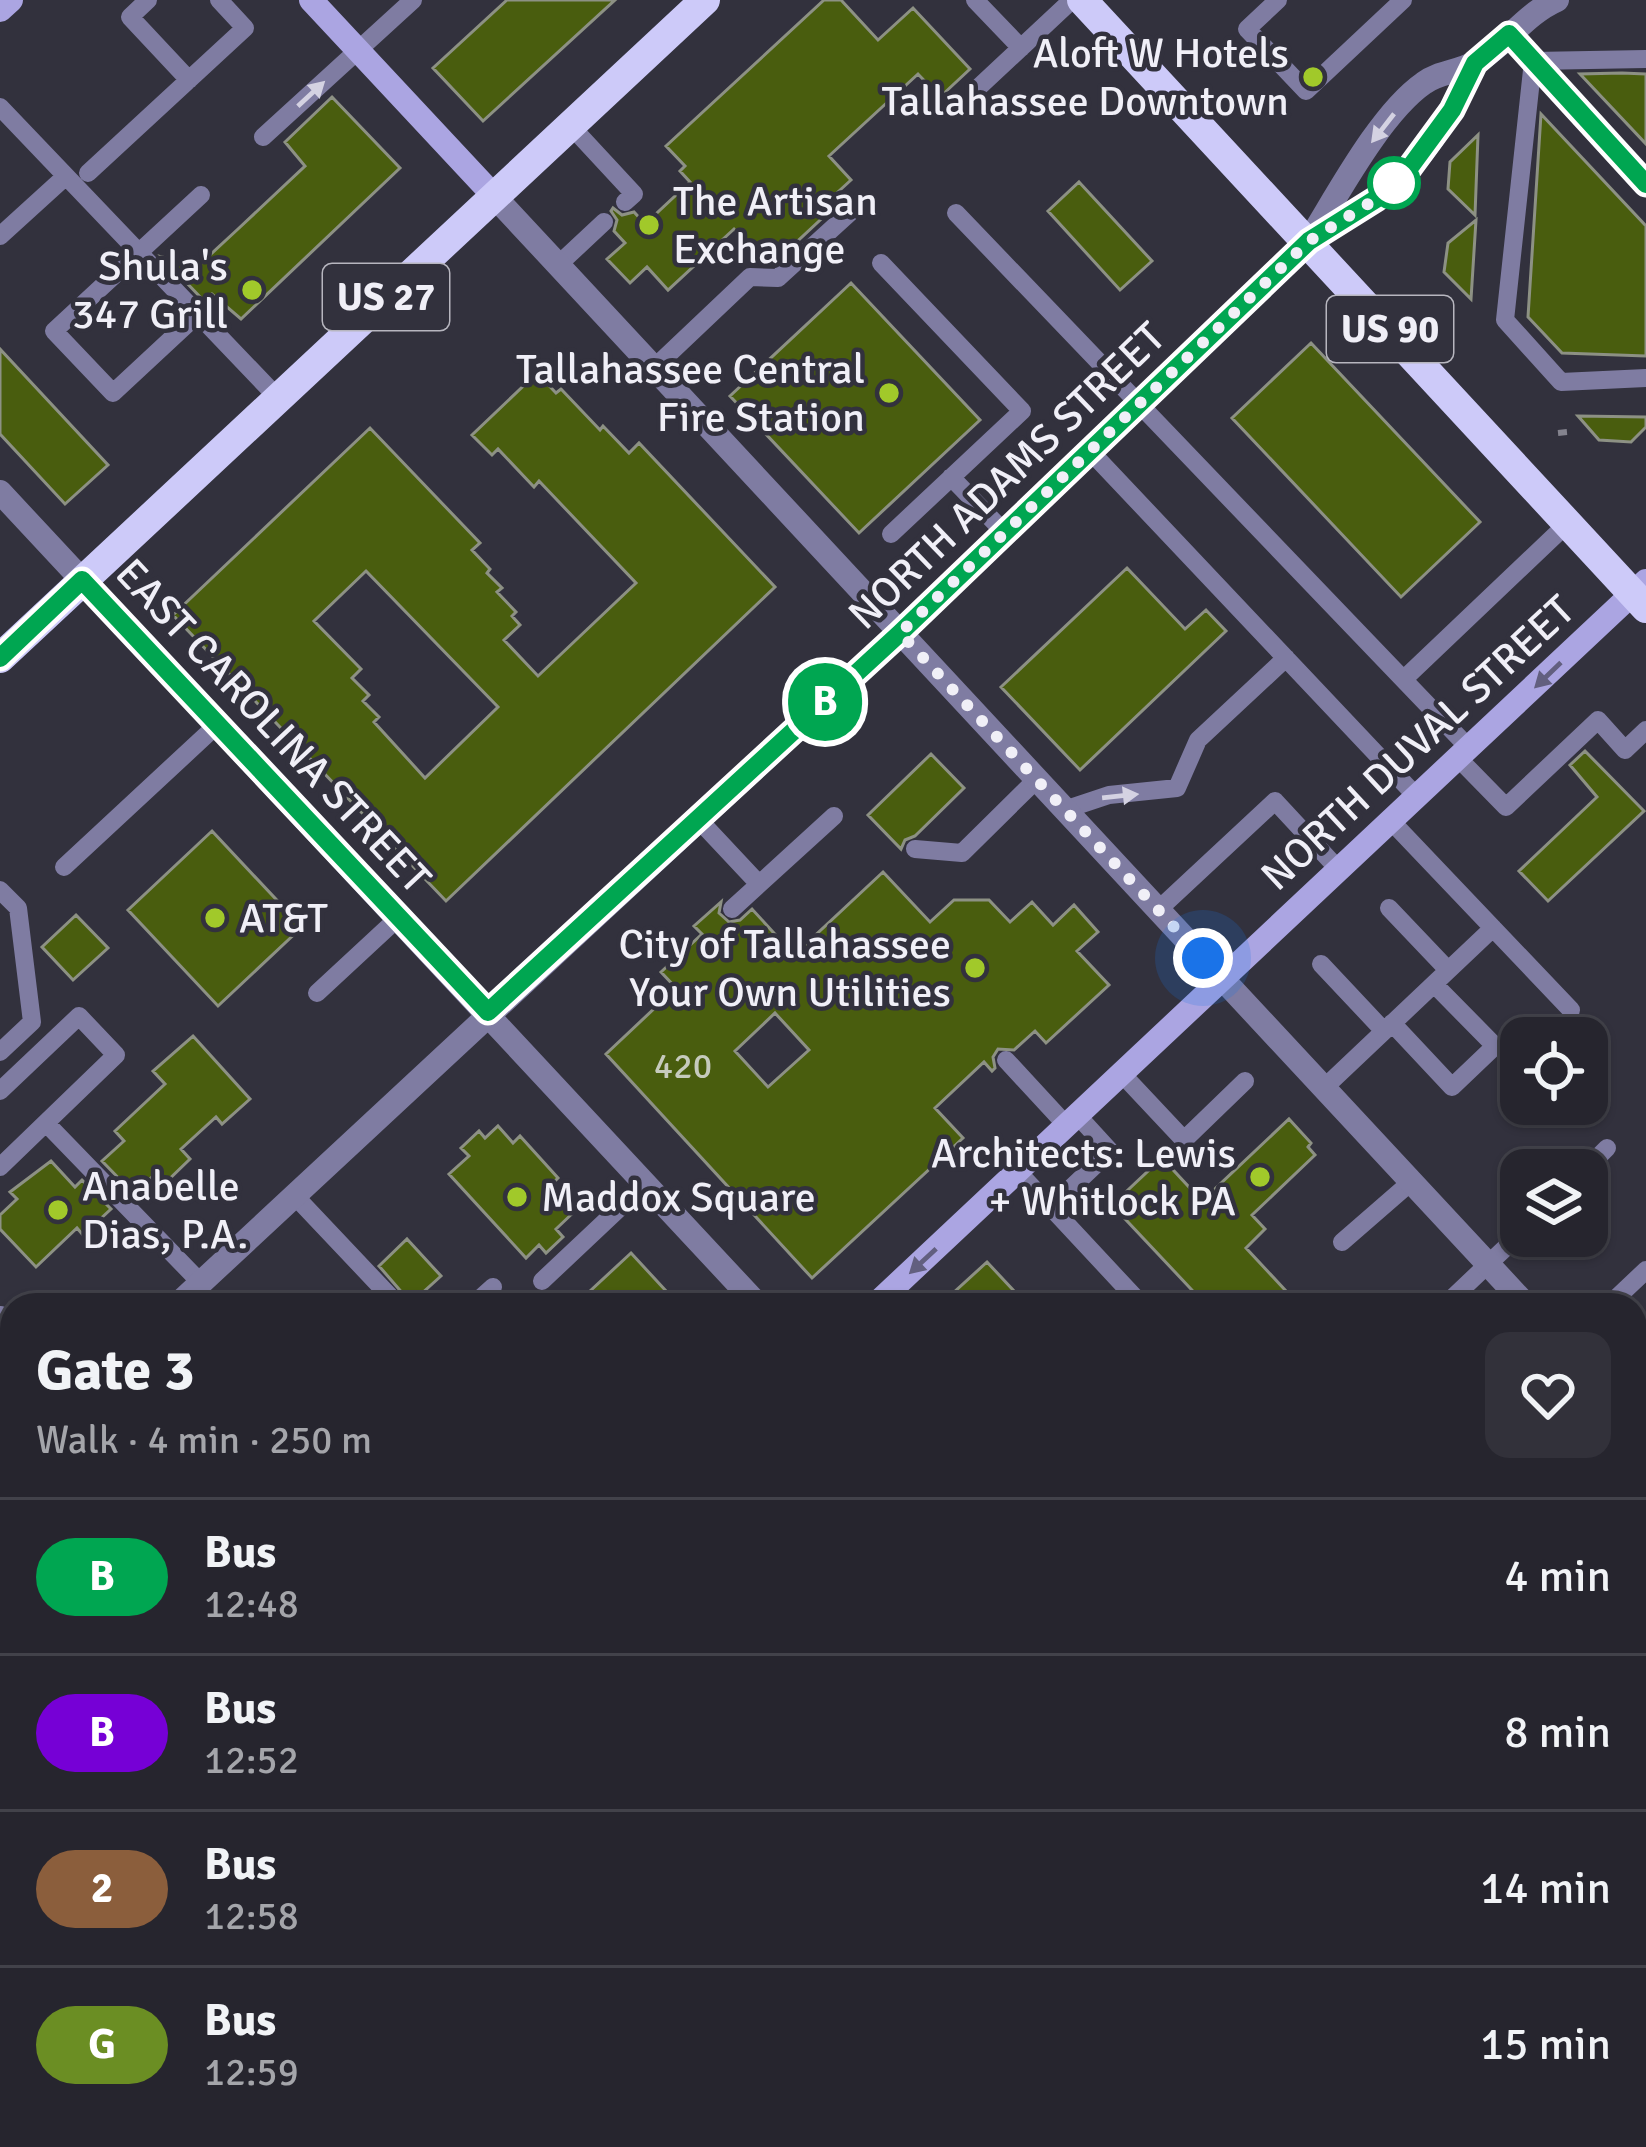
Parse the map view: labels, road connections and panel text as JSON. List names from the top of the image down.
{
  "streets": {
    "main road": ["US 27", "US 90", "NORTH DUVAL STREET"],
    "street": ["NORTH ADAMS STREET", "EAST CAROLINA STREET"]
  },
  "crossings": [
    ["US 27", "EAST CAROLINA STREET"],
    ["US 90", "NORTH ADAMS STREET"],
    ["US 90", "NORTH DUVAL STREET"],
    ["NORTH ADAMS STREET", "EAST CAROLINA STREET"]
  ],
  "one_way": ["NORTH DUVAL STREET"],
  "places": [
    "Aloft W Hotels Tallahassee Downtown",
    "The Artisan Exchange",
    "Shula's 347 Grill",
    "Tallahassee Central Fire Station",
    "AT&T",
    "City of Tallahassee Your Own Utilities",
    "Architects: Lewis + Whitlock PA",
    "Maddox Square",
    "Anabelle Dias, P.A."
  ],
  "lines": ["bus line B"],
  "house_numbers": ["420"],
  "page": {
    "on_map": "B",
    "heading": ["Gate 3", "Walk · 4 min · 250 m"],
    "list": [
      {
        "mark": "B",
        "name": "Bus",
        "note": "12:48",
        "value": "4 min"
      },
      {
        "mark": "B",
        "name": "Bus",
        "note": "12:52",
        "value": "8 min"
      },
      {
        "mark": "2",
        "name": "Bus",
        "note": "12:58",
        "value": "14 min"
      },
      {
        "mark": "G",
        "name": "Bus",
        "note": "12:59",
        "value": "15 min"
      }
    ]
  }
}
